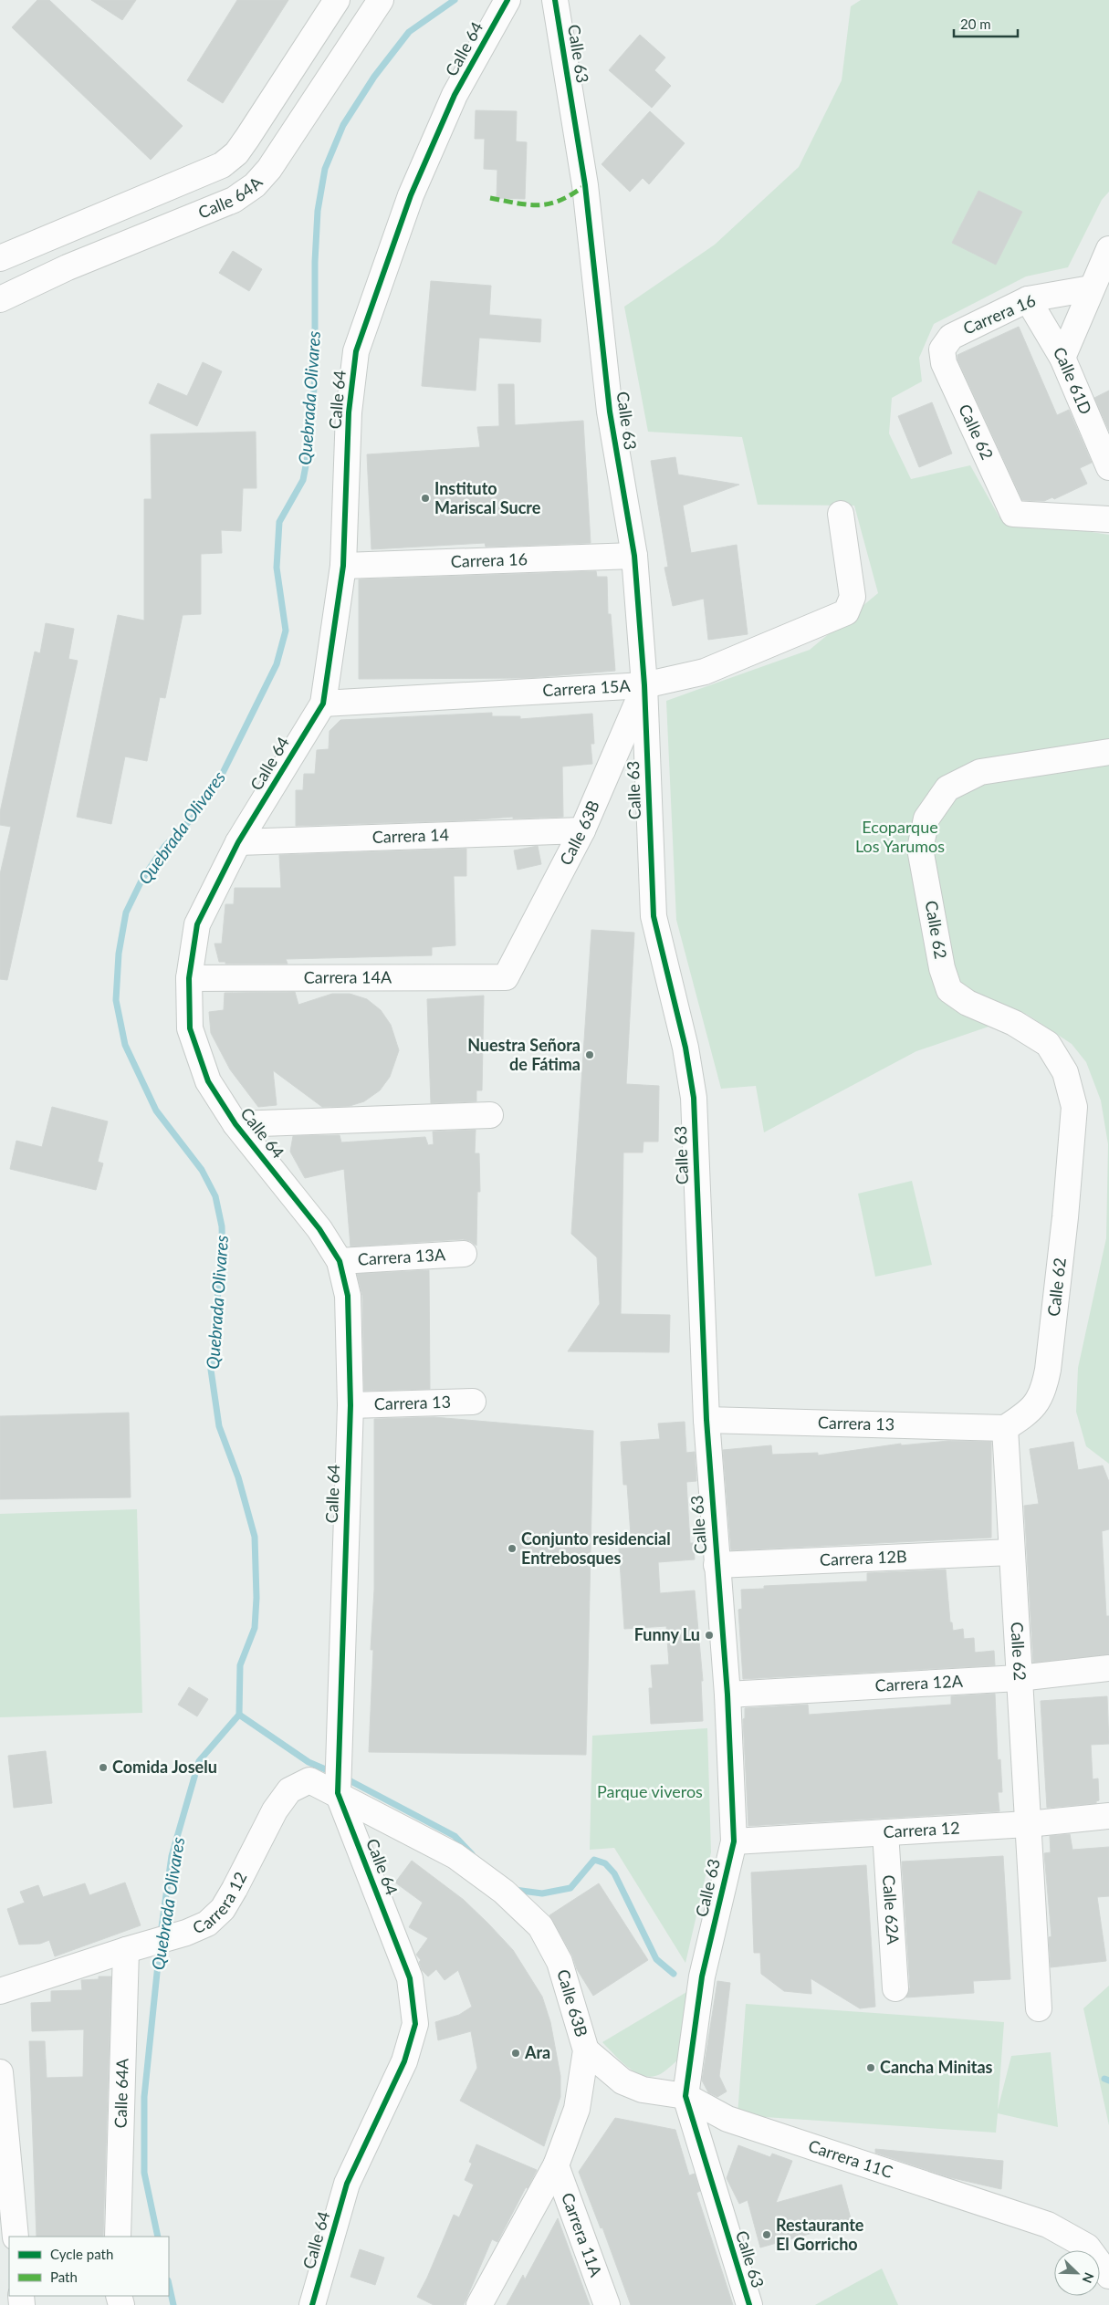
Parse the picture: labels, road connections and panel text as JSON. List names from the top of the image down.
{
  "streets": {
    "street": [
      "Calle 64",
      "Calle 63",
      "Calle 64A",
      "Carrera 16",
      "Calle 61D",
      "Calle 62",
      "Carrera 15A",
      "Calle 63B",
      "Carrera 14",
      "Carrera 14A",
      "Carrera 13A",
      "Carrera 13",
      "Carrera 12B",
      "Carrera 12A",
      "Carrera 12",
      "Calle 62A",
      "Carrera 11C",
      "Carrera 11A"
    ]
  },
  "crossings": [
    ["Calle 64", "Carrera 16"],
    ["Calle 64", "Carrera 15A"],
    ["Calle 64", "Calle 63B"],
    ["Calle 64", "Carrera 14"],
    ["Calle 64", "Carrera 14A"],
    ["Calle 64", "Carrera 13A"],
    ["Calle 64", "Carrera 13"],
    ["Calle 64", "Carrera 12"],
    ["Calle 63", "Carrera 16"],
    ["Calle 63", "Carrera 15A"],
    ["Calle 63", "Calle 63B"],
    ["Calle 63", "Carrera 13"],
    ["Calle 63", "Carrera 12B"],
    ["Calle 63", "Carrera 12A"],
    ["Calle 63", "Carrera 12"],
    ["Calle 63", "Carrera 11C"],
    ["Calle 64A", "Carrera 12"],
    ["Carrera 16", "Calle 61D"],
    ["Carrera 16", "Calle 62"],
    ["Calle 62", "Carrera 13"],
    ["Calle 62", "Carrera 12B"],
    ["Calle 62", "Carrera 12A"],
    ["Calle 62", "Carrera 12"],
    ["Carrera 15A", "Calle 63B"],
    ["Calle 63B", "Carrera 14"],
    ["Calle 63B", "Carrera 14A"],
    ["Calle 63B", "Carrera 12"],
    ["Calle 63B", "Carrera 11C"],
    ["Calle 63B", "Carrera 11A"],
    ["Carrera 12", "Calle 62A"]
  ],
  "water": ["Quebrada Olivares"],
  "parks": ["Ecoparque Los Yarumos", "Parque viveros"],
  "places": [
    "Instituto Mariscal Sucre",
    "Nuestra Señora de Fátima",
    "Conjunto residencial Entrebosques",
    "Funny Lu",
    "Comida Joselu",
    "Ara",
    "Cancha Minitas",
    "Restaurante El Gorricho"
  ],
  "legend": ["Cycle path", "Path"],
  "scale_bar": "20 m",
  "north": "bottom right"
}
